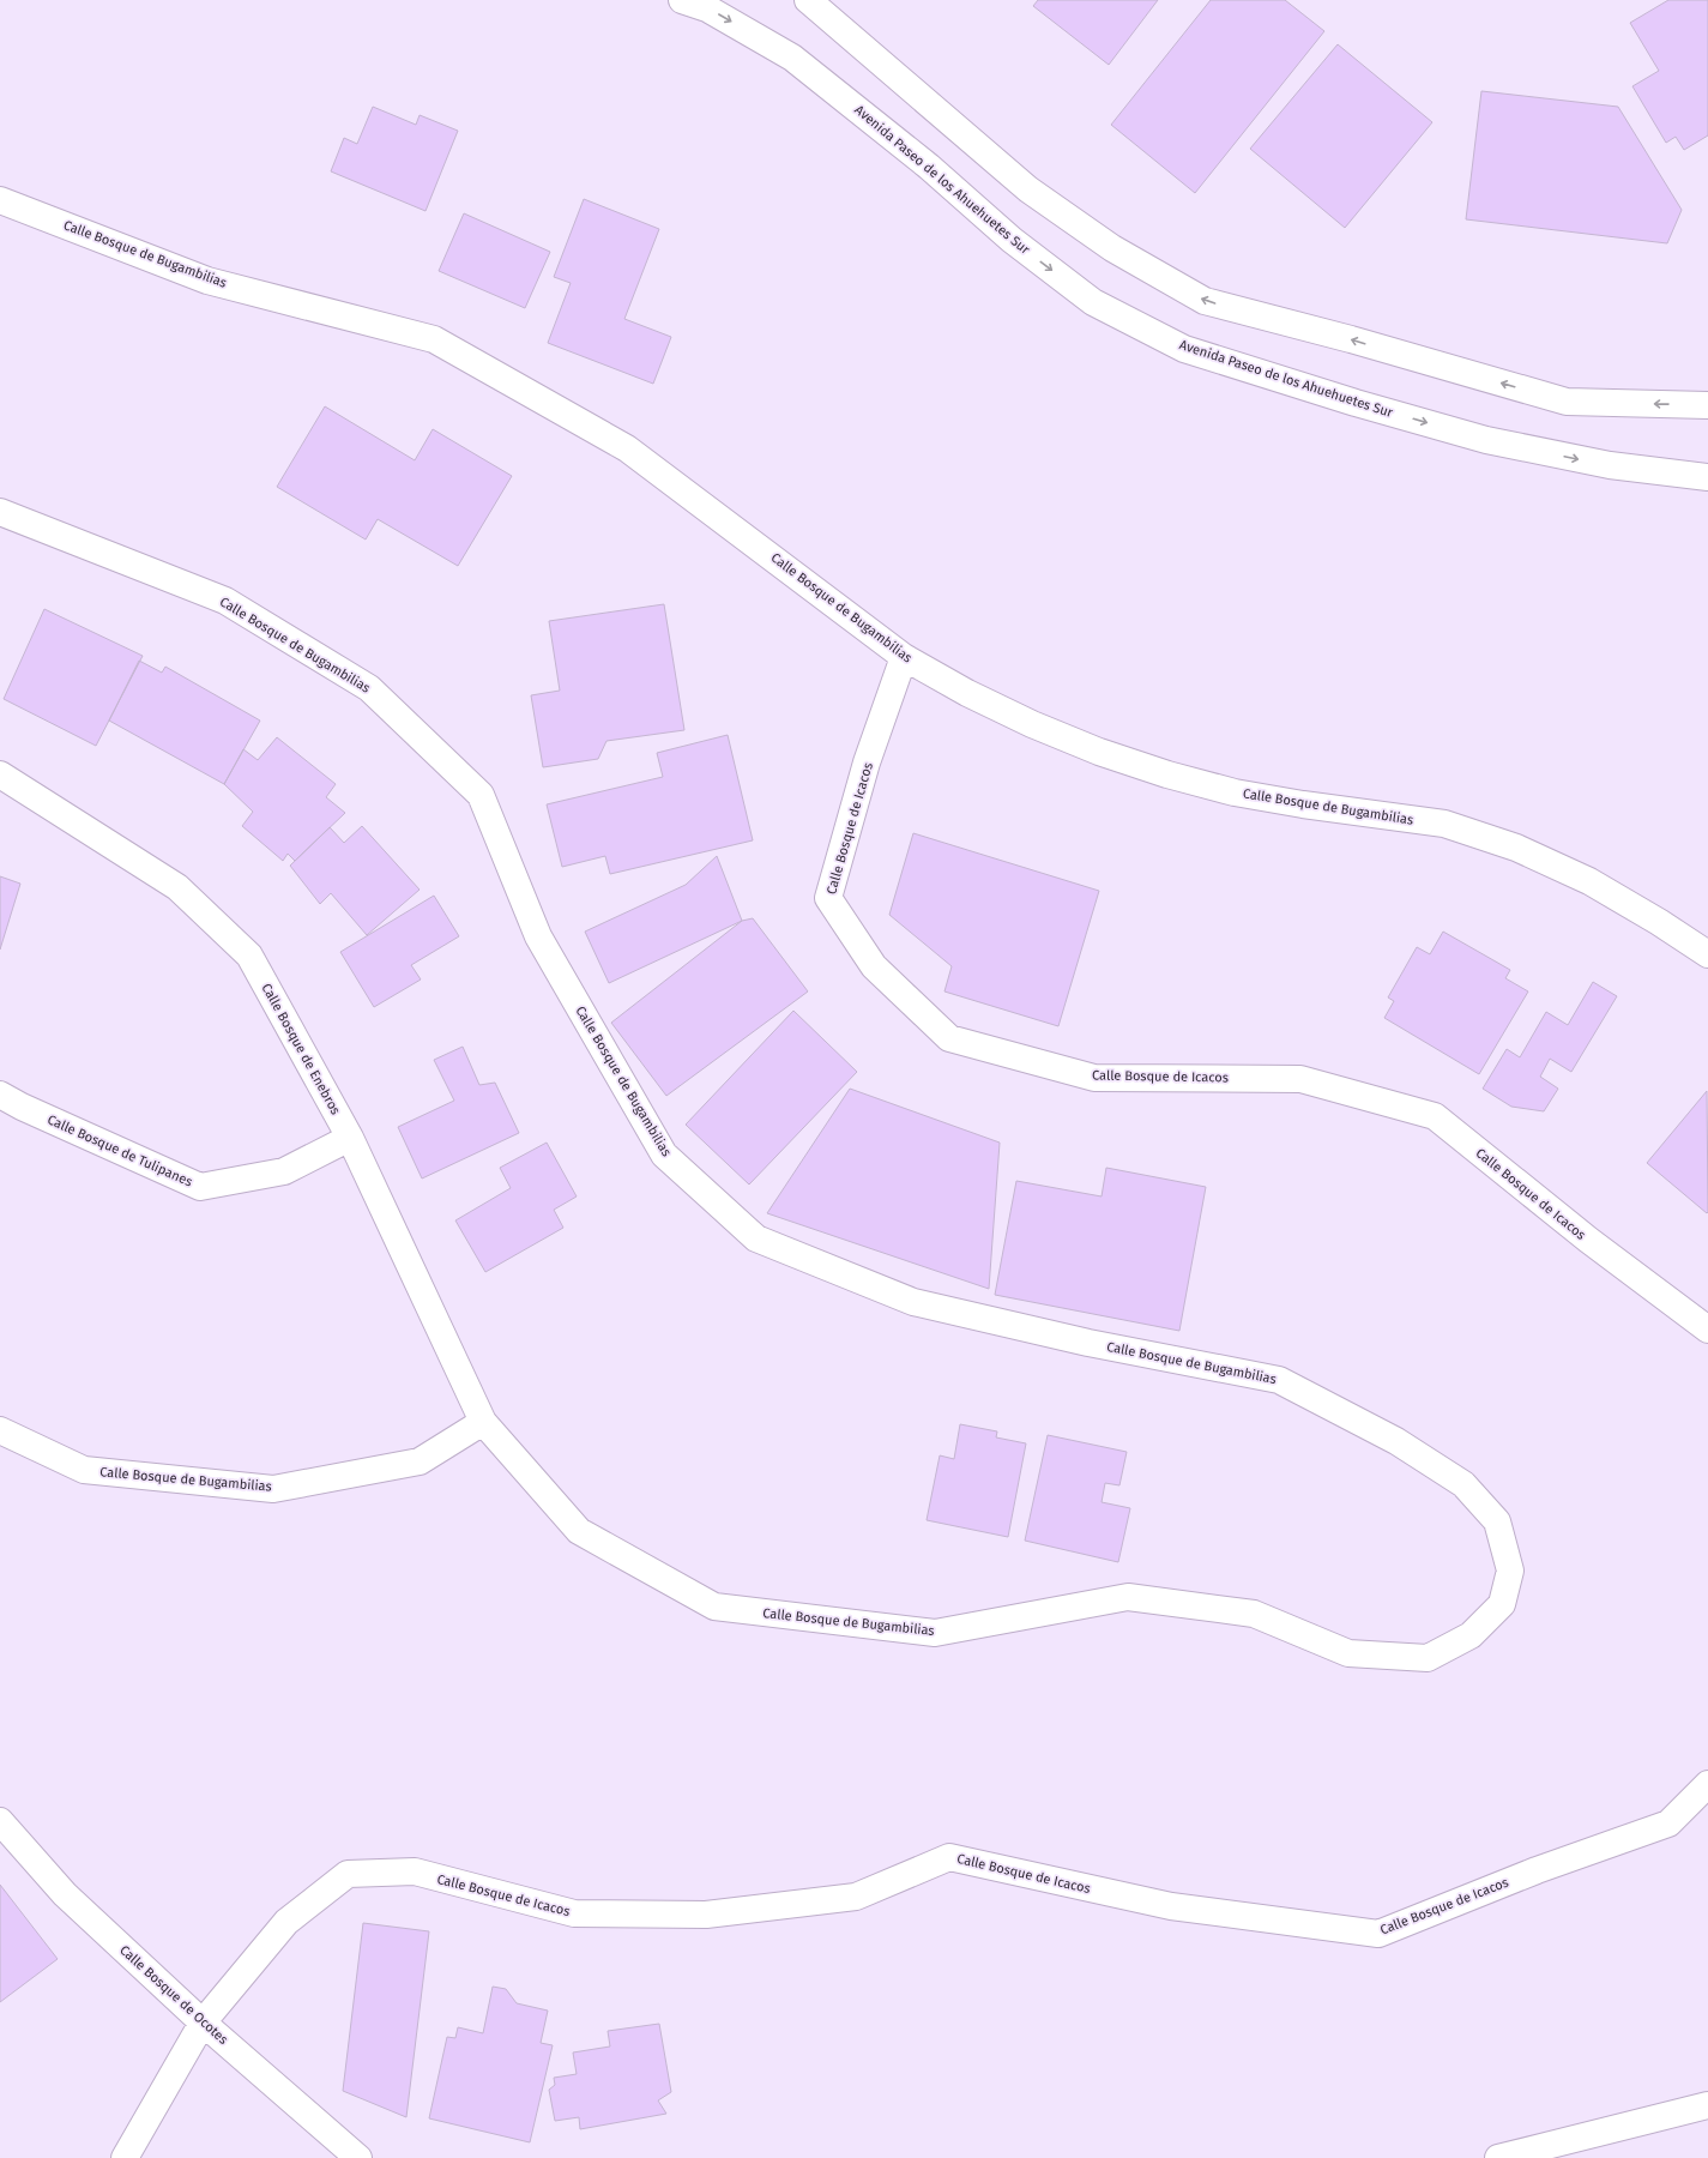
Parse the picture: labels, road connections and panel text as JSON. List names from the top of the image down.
{
  "streets": {
    "street": [
      "Avenida Paseo de los Ahuehuetes Sur",
      "Calle Bosque de Bugambilias",
      "Calle Bosque de Icacos",
      "Calle Bosque de Enebros",
      "Calle Bosque de Tulipanes",
      "Calle Bosque de Ocotes"
    ]
  },
  "crossings": [
    ["Calle Bosque de Bugambilias", "Calle Bosque de Icacos"],
    ["Calle Bosque de Bugambilias", "Calle Bosque de Enebros"],
    ["Calle Bosque de Icacos", "Calle Bosque de Ocotes"],
    ["Calle Bosque de Enebros", "Calle Bosque de Tulipanes"]
  ]
}
